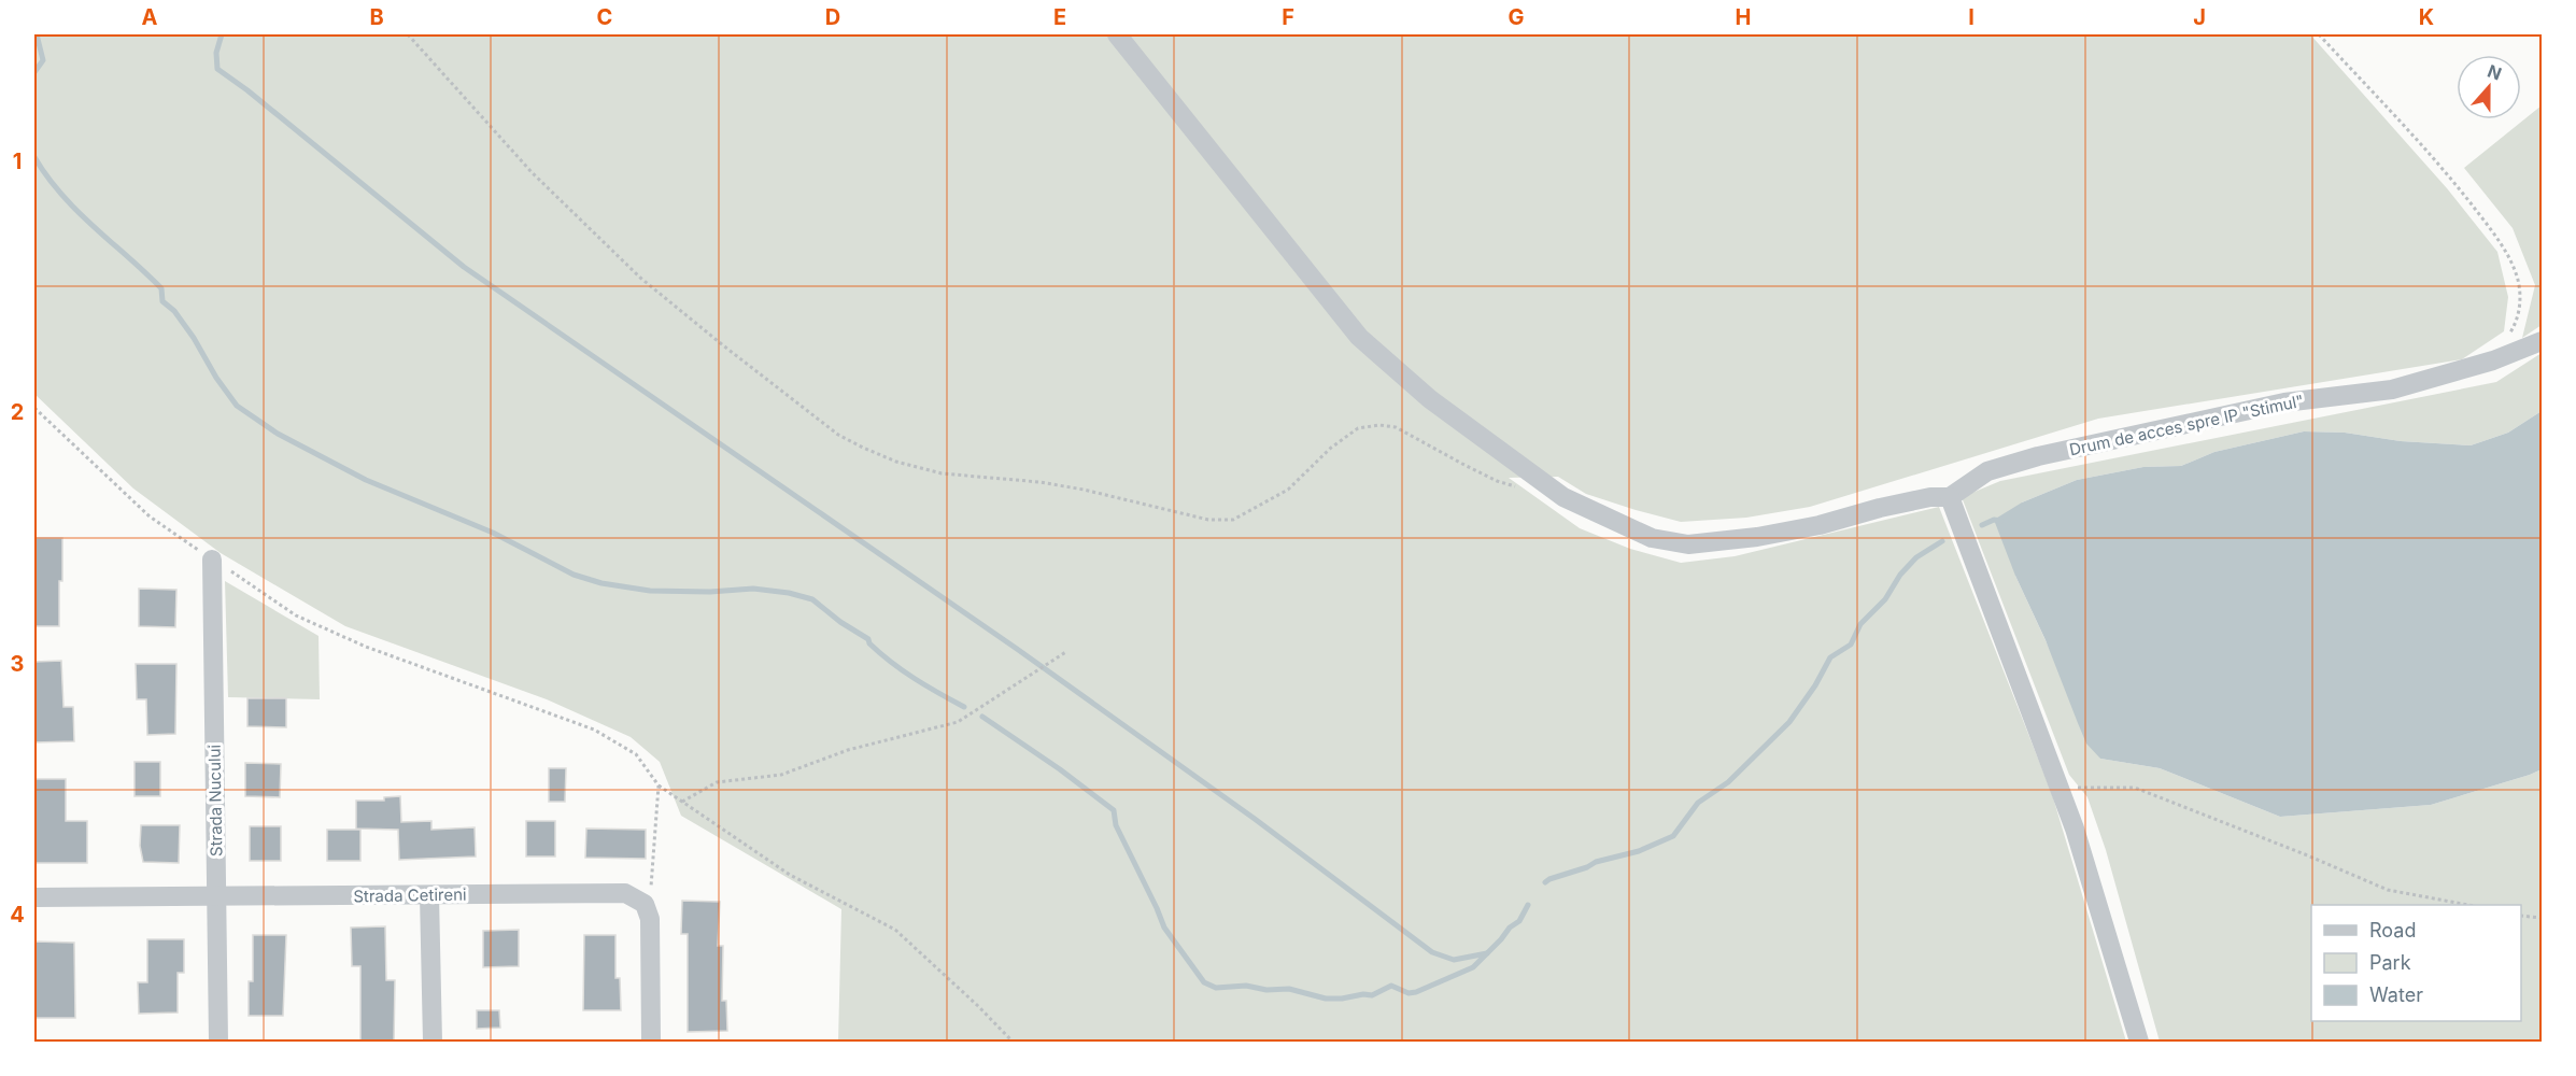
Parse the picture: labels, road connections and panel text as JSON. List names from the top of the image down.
{
  "streets": {
    "street": ["Drum de acces spre IP \"Stimul\"", "Strada Nucului", "Strada Cetireni"]
  },
  "crossings": [
    ["Strada Nucului", "Strada Cetireni"]
  ],
  "legend": ["Road", "Park", "Water"],
  "north": "top",
  "grid": {
    "columns": [
      "A",
      "B",
      "C",
      "D",
      "E",
      "F",
      "G",
      "H",
      "I",
      "J",
      "K"
    ],
    "rows": [
      "1",
      "2",
      "3",
      "4"
    ]
  }
}
